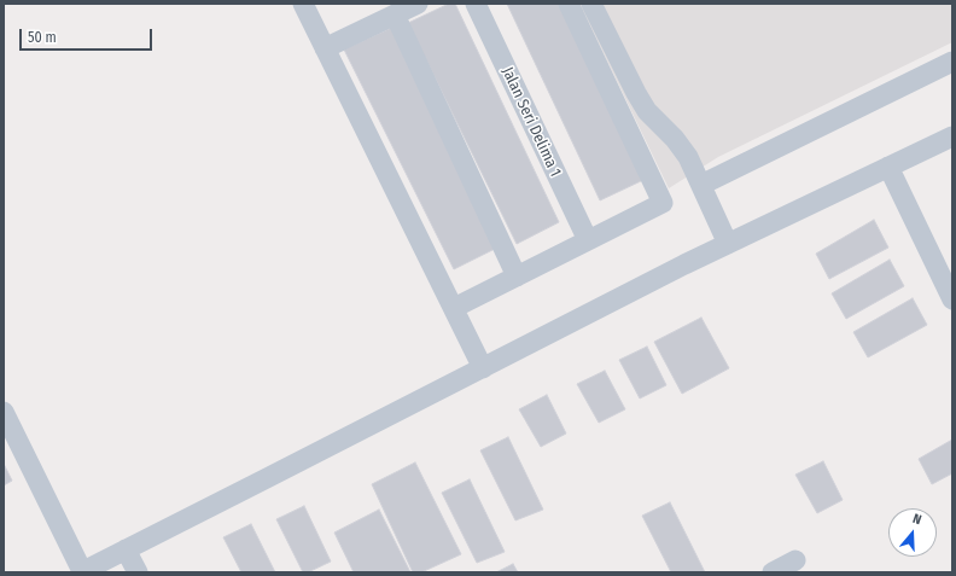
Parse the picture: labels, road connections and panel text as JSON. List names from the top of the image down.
{
  "streets": {
    "street": ["Jalan Seri Delima 1"]
  },
  "scale_bar": "50 m",
  "north": "top"
}
